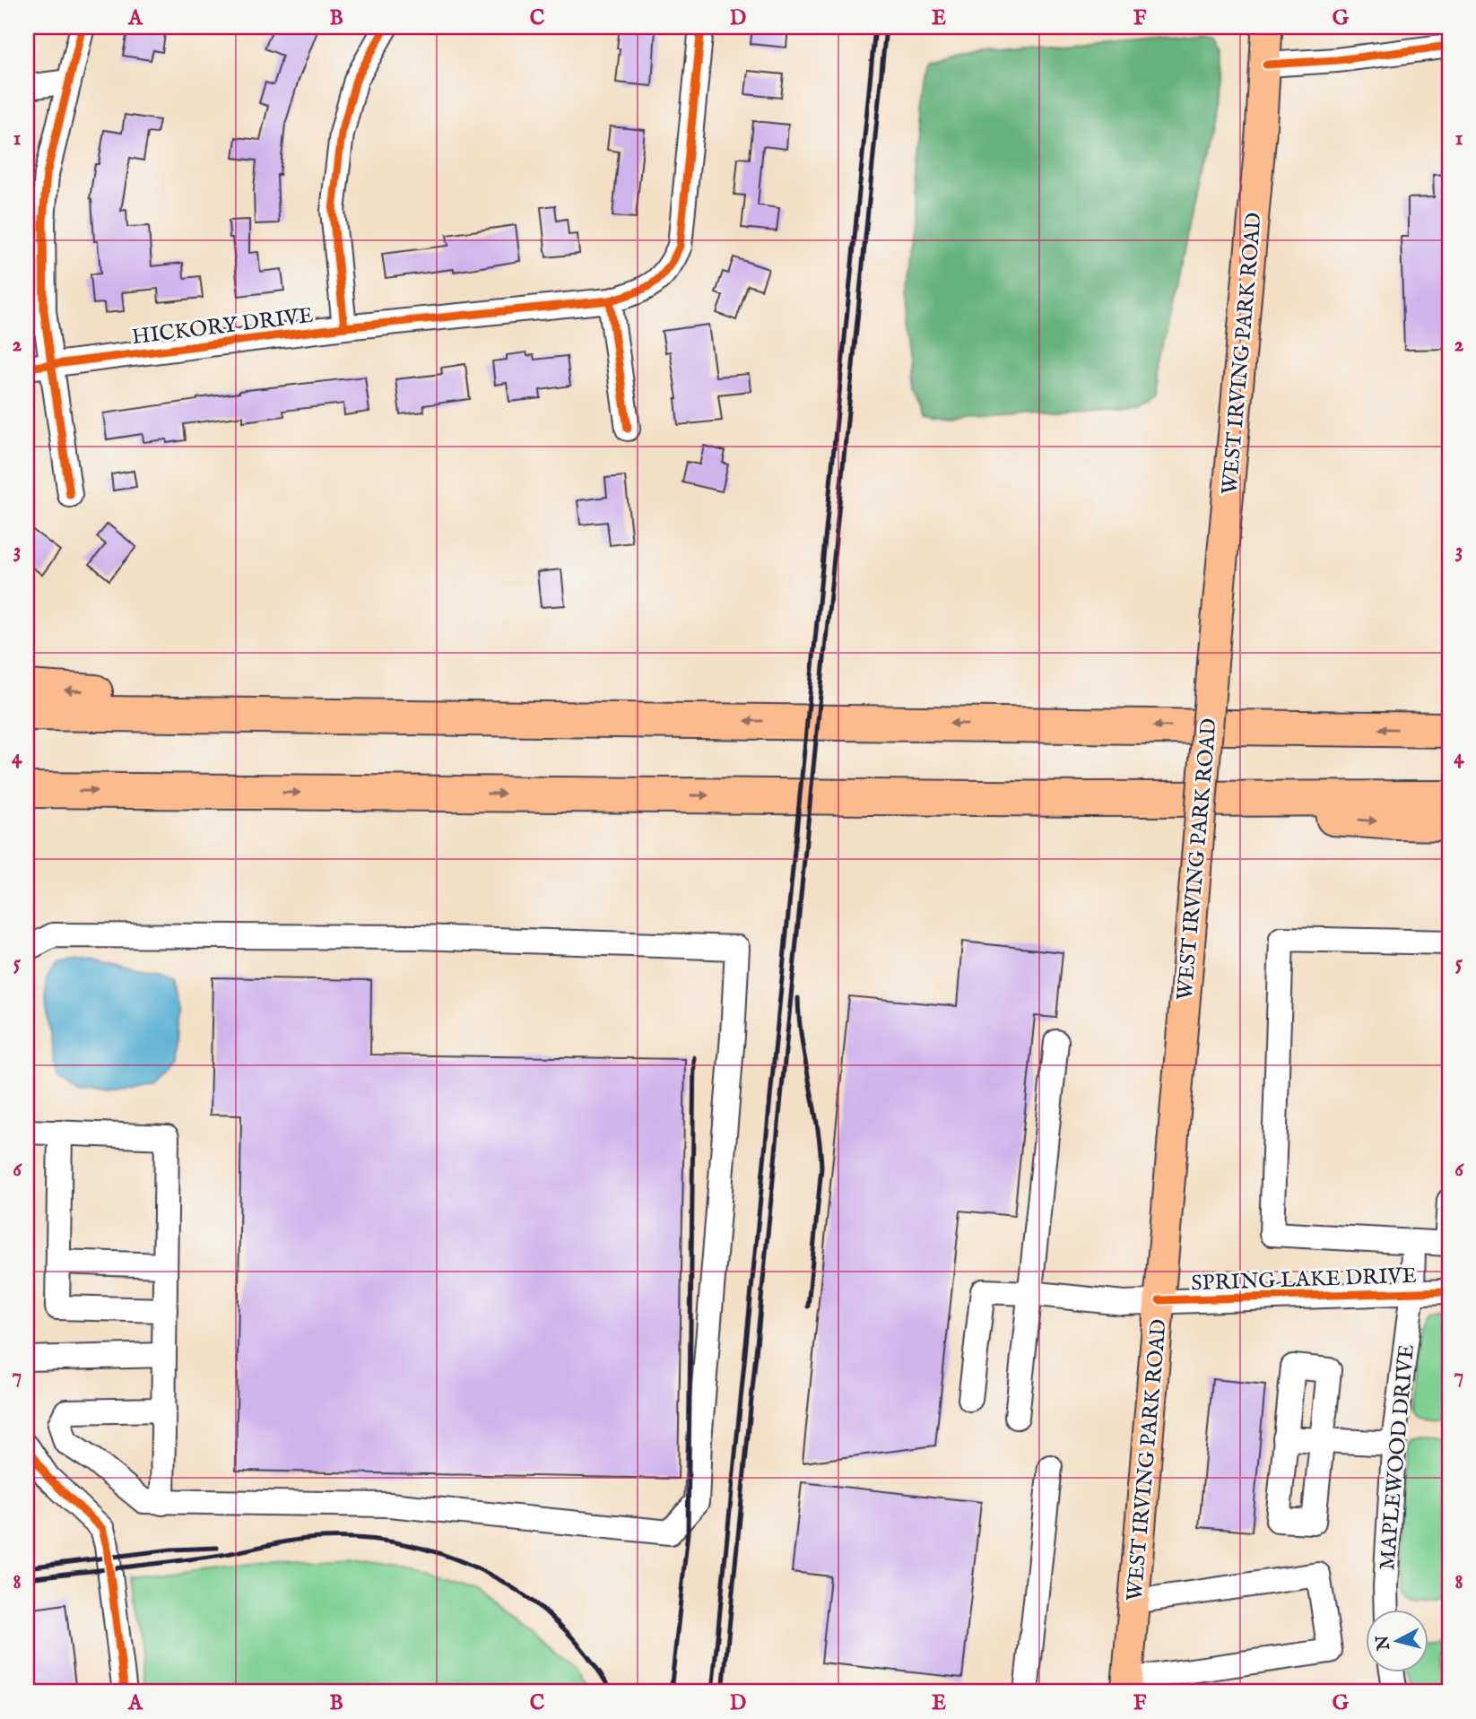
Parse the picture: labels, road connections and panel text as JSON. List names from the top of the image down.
{
  "streets": {
    "main road": ["WEST IRVING PARK ROAD"],
    "street": ["HICKORY DRIVE", "SPRING LAKE DRIVE", "MAPLEWOOD DRIVE"]
  },
  "crossings": [
    ["WEST IRVING PARK ROAD", "SPRING LAKE DRIVE"],
    ["SPRING LAKE DRIVE", "MAPLEWOOD DRIVE"]
  ],
  "north": "left",
  "grid": {
    "columns": [
      "A",
      "B",
      "C",
      "D",
      "E",
      "F",
      "G"
    ],
    "rows": [
      "1",
      "2",
      "3",
      "4",
      "5",
      "6",
      "7",
      "8"
    ]
  }
}
